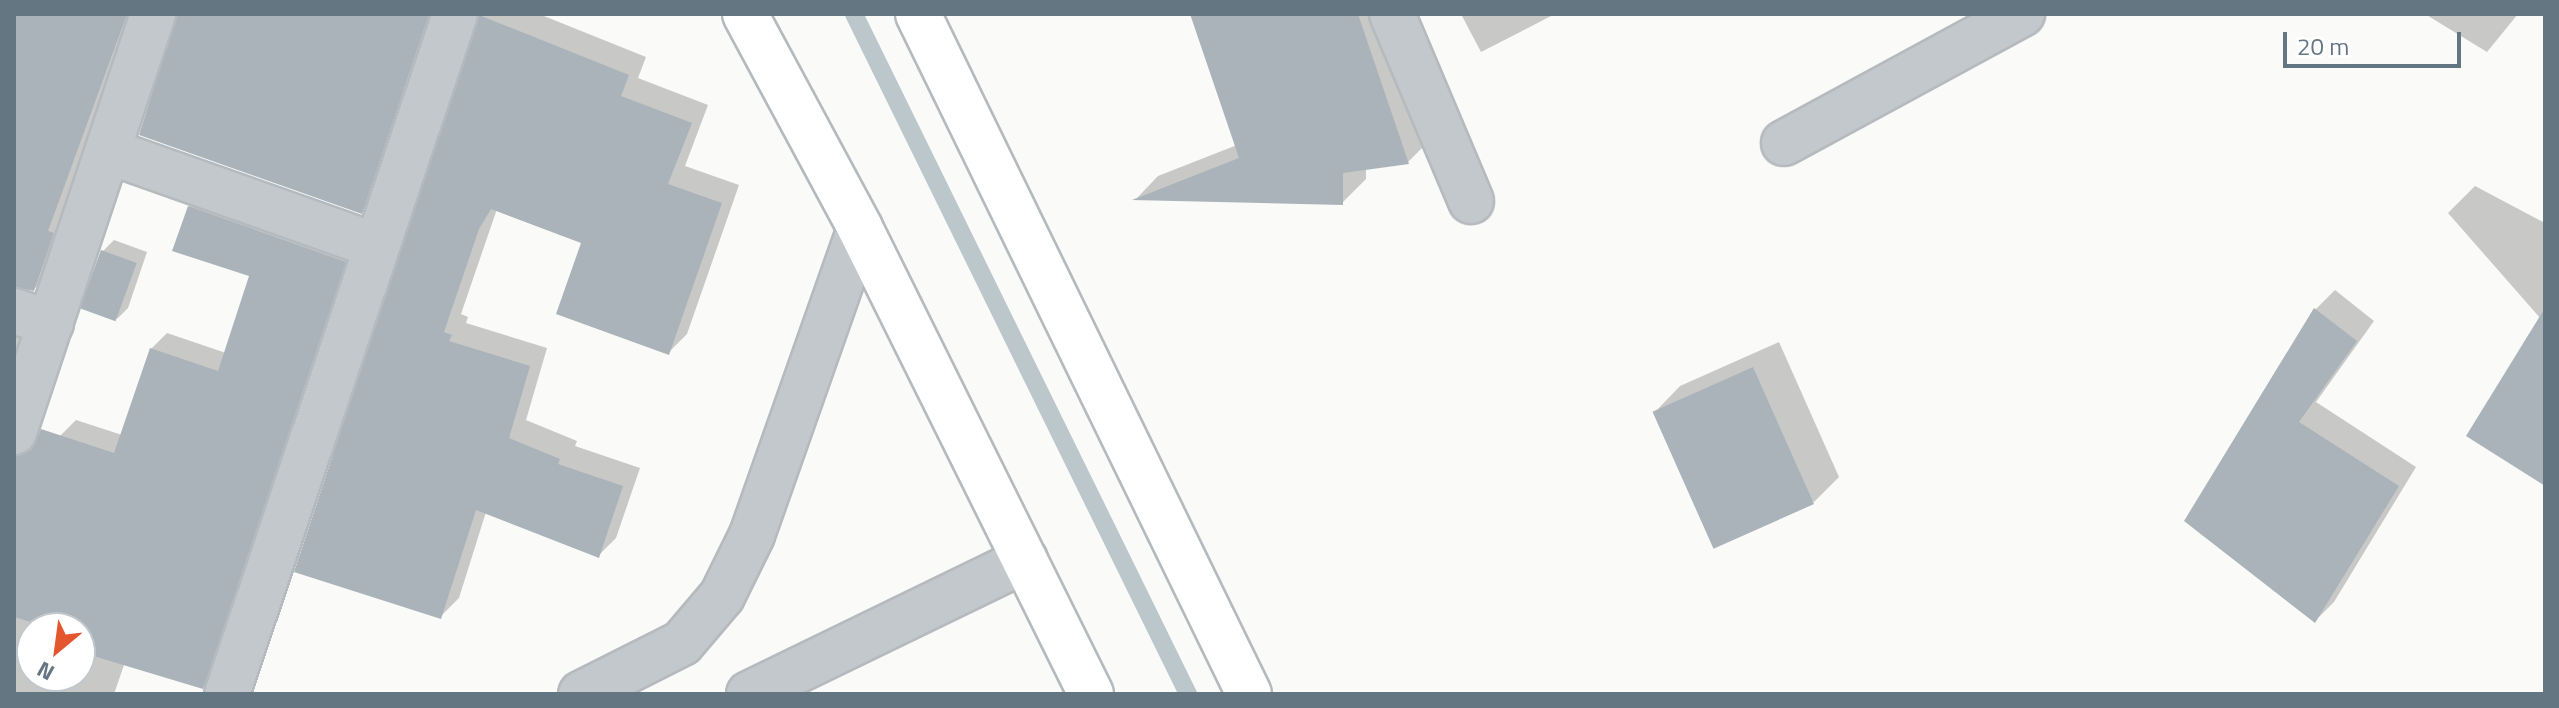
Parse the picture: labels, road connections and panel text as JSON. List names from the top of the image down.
{
  "scale_bar": "20 m",
  "north": "bottom left"
}
